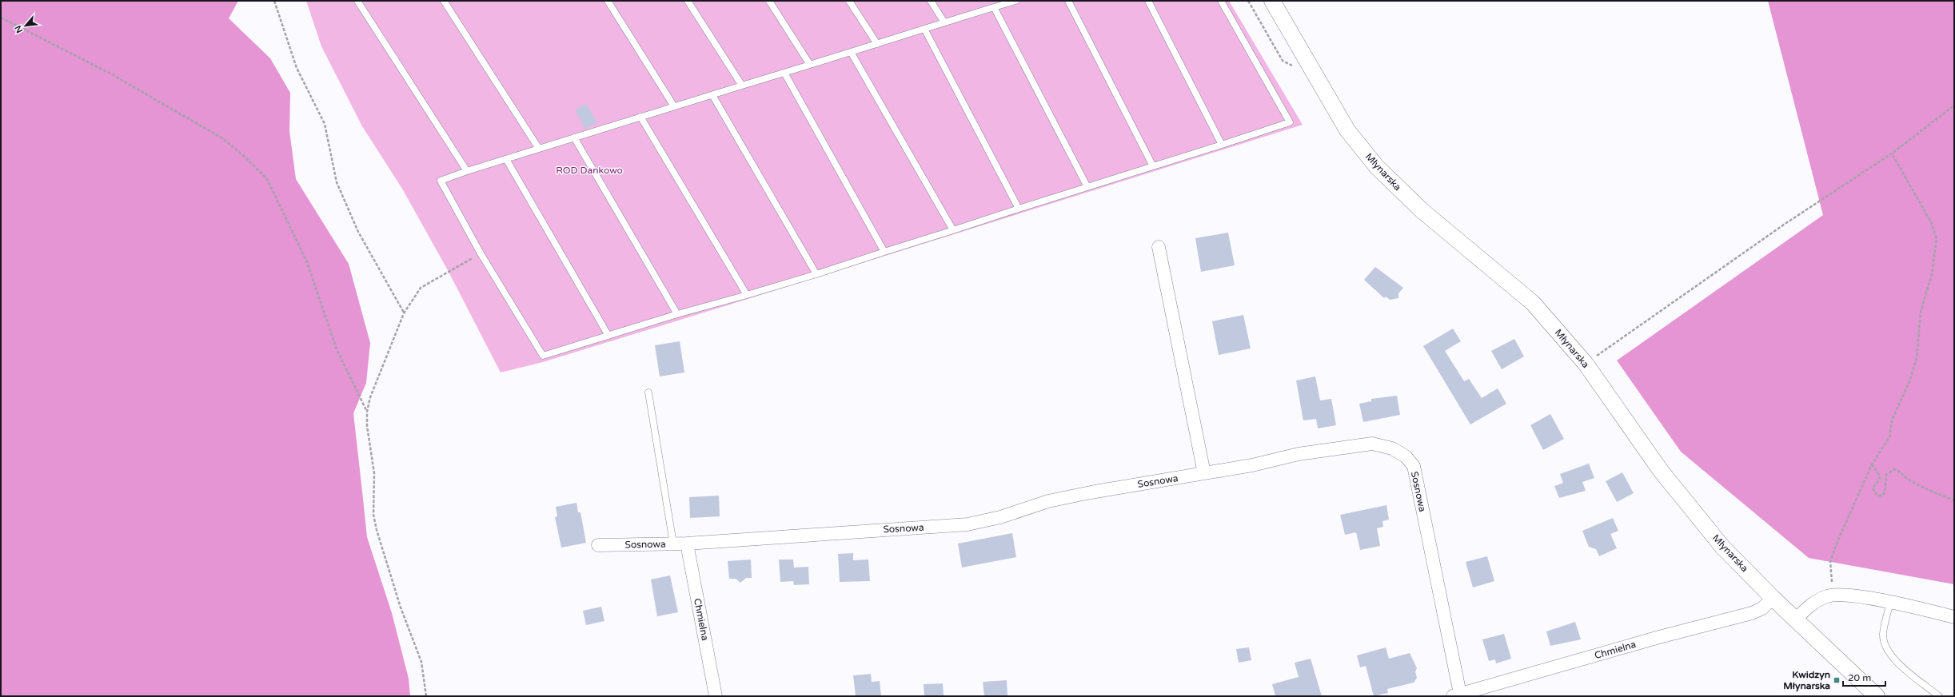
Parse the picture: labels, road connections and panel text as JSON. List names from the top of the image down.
{
  "streets": {
    "street": ["Młynarska", "Sosnowa", "Chmielna"]
  },
  "crossings": [
    ["Młynarska", "Chmielna"],
    ["Sosnowa", "Chmielna"]
  ],
  "parks": ["ROD Dankowo"],
  "places": {
    "transit": ["Kwidzyn Młynarska"]
  },
  "scale_bar": "20 m",
  "north": "bottom left"
}
